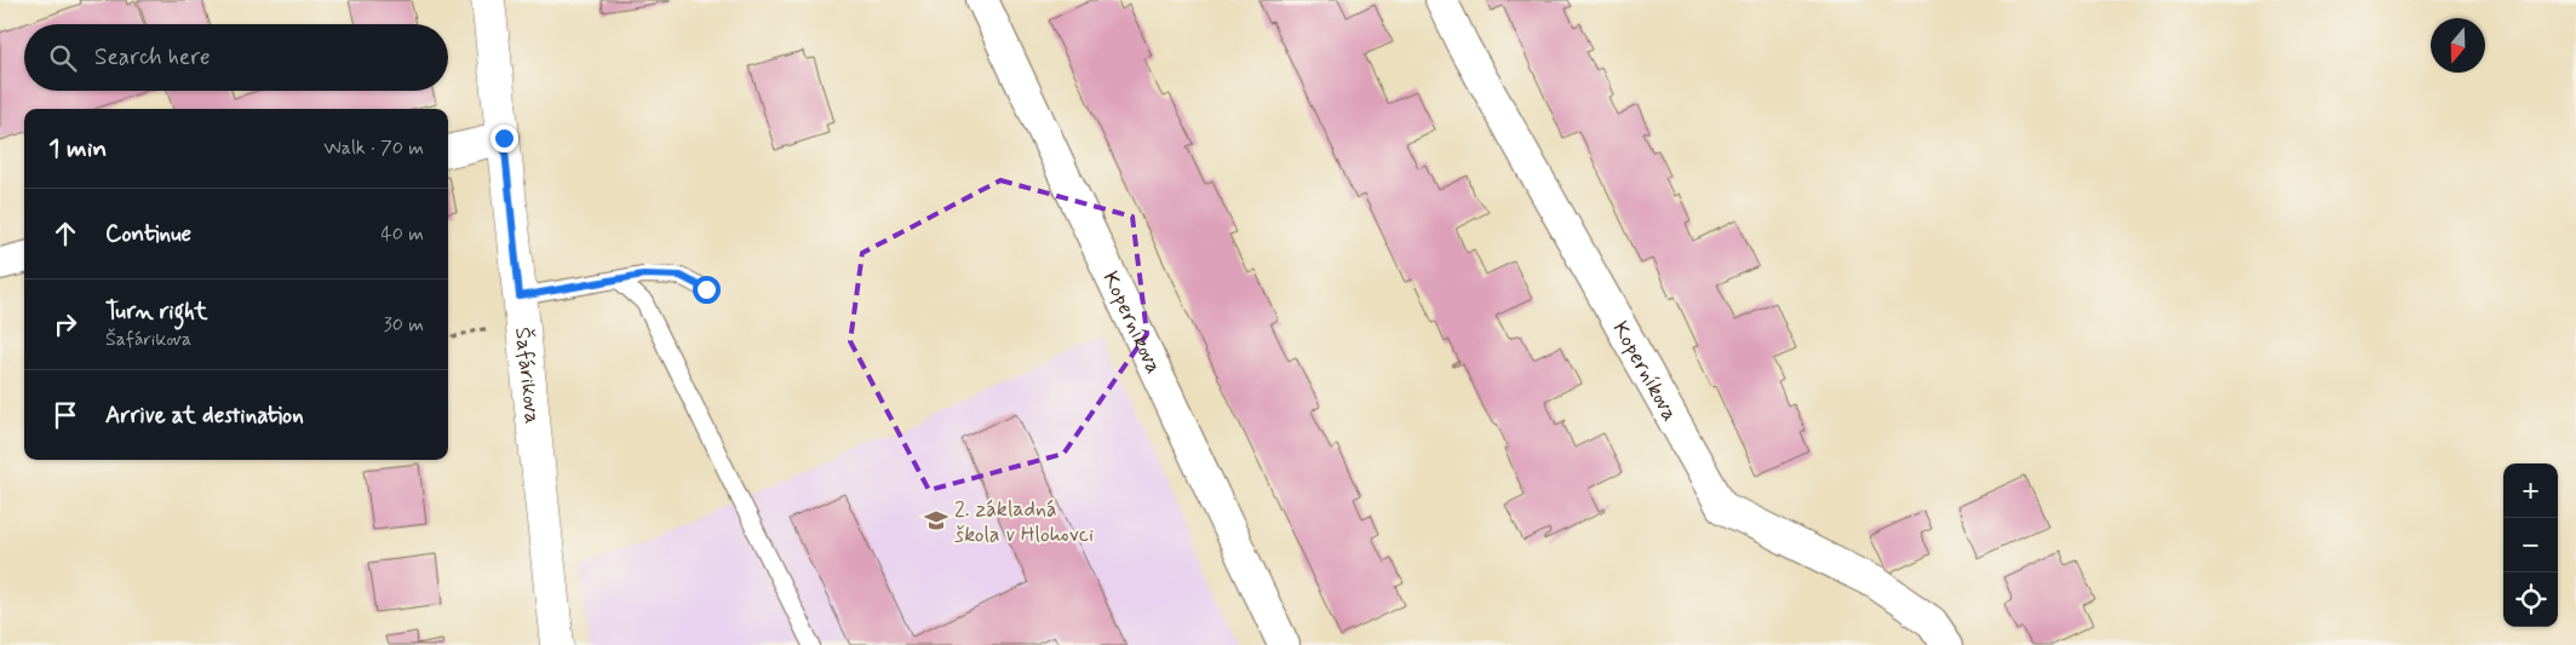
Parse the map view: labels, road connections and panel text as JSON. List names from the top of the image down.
{
  "streets": {
    "main road": ["Šafárikova"],
    "street": ["Koperníkova"]
  },
  "places": {
    "school or university": ["2. základná škola v Hlohovci"]
  },
  "north": "bottom",
  "page": {
    "search": "Search here",
    "heading": ["1 min", "Walk · 70 m"],
    "list": [
      ["Continue", "40 m"],
      ["Turn right", "Šafárikova", "30 m"],
      "Arrive at destination"
    ],
    "map_buttons": ["+", "−"]
  }
}
